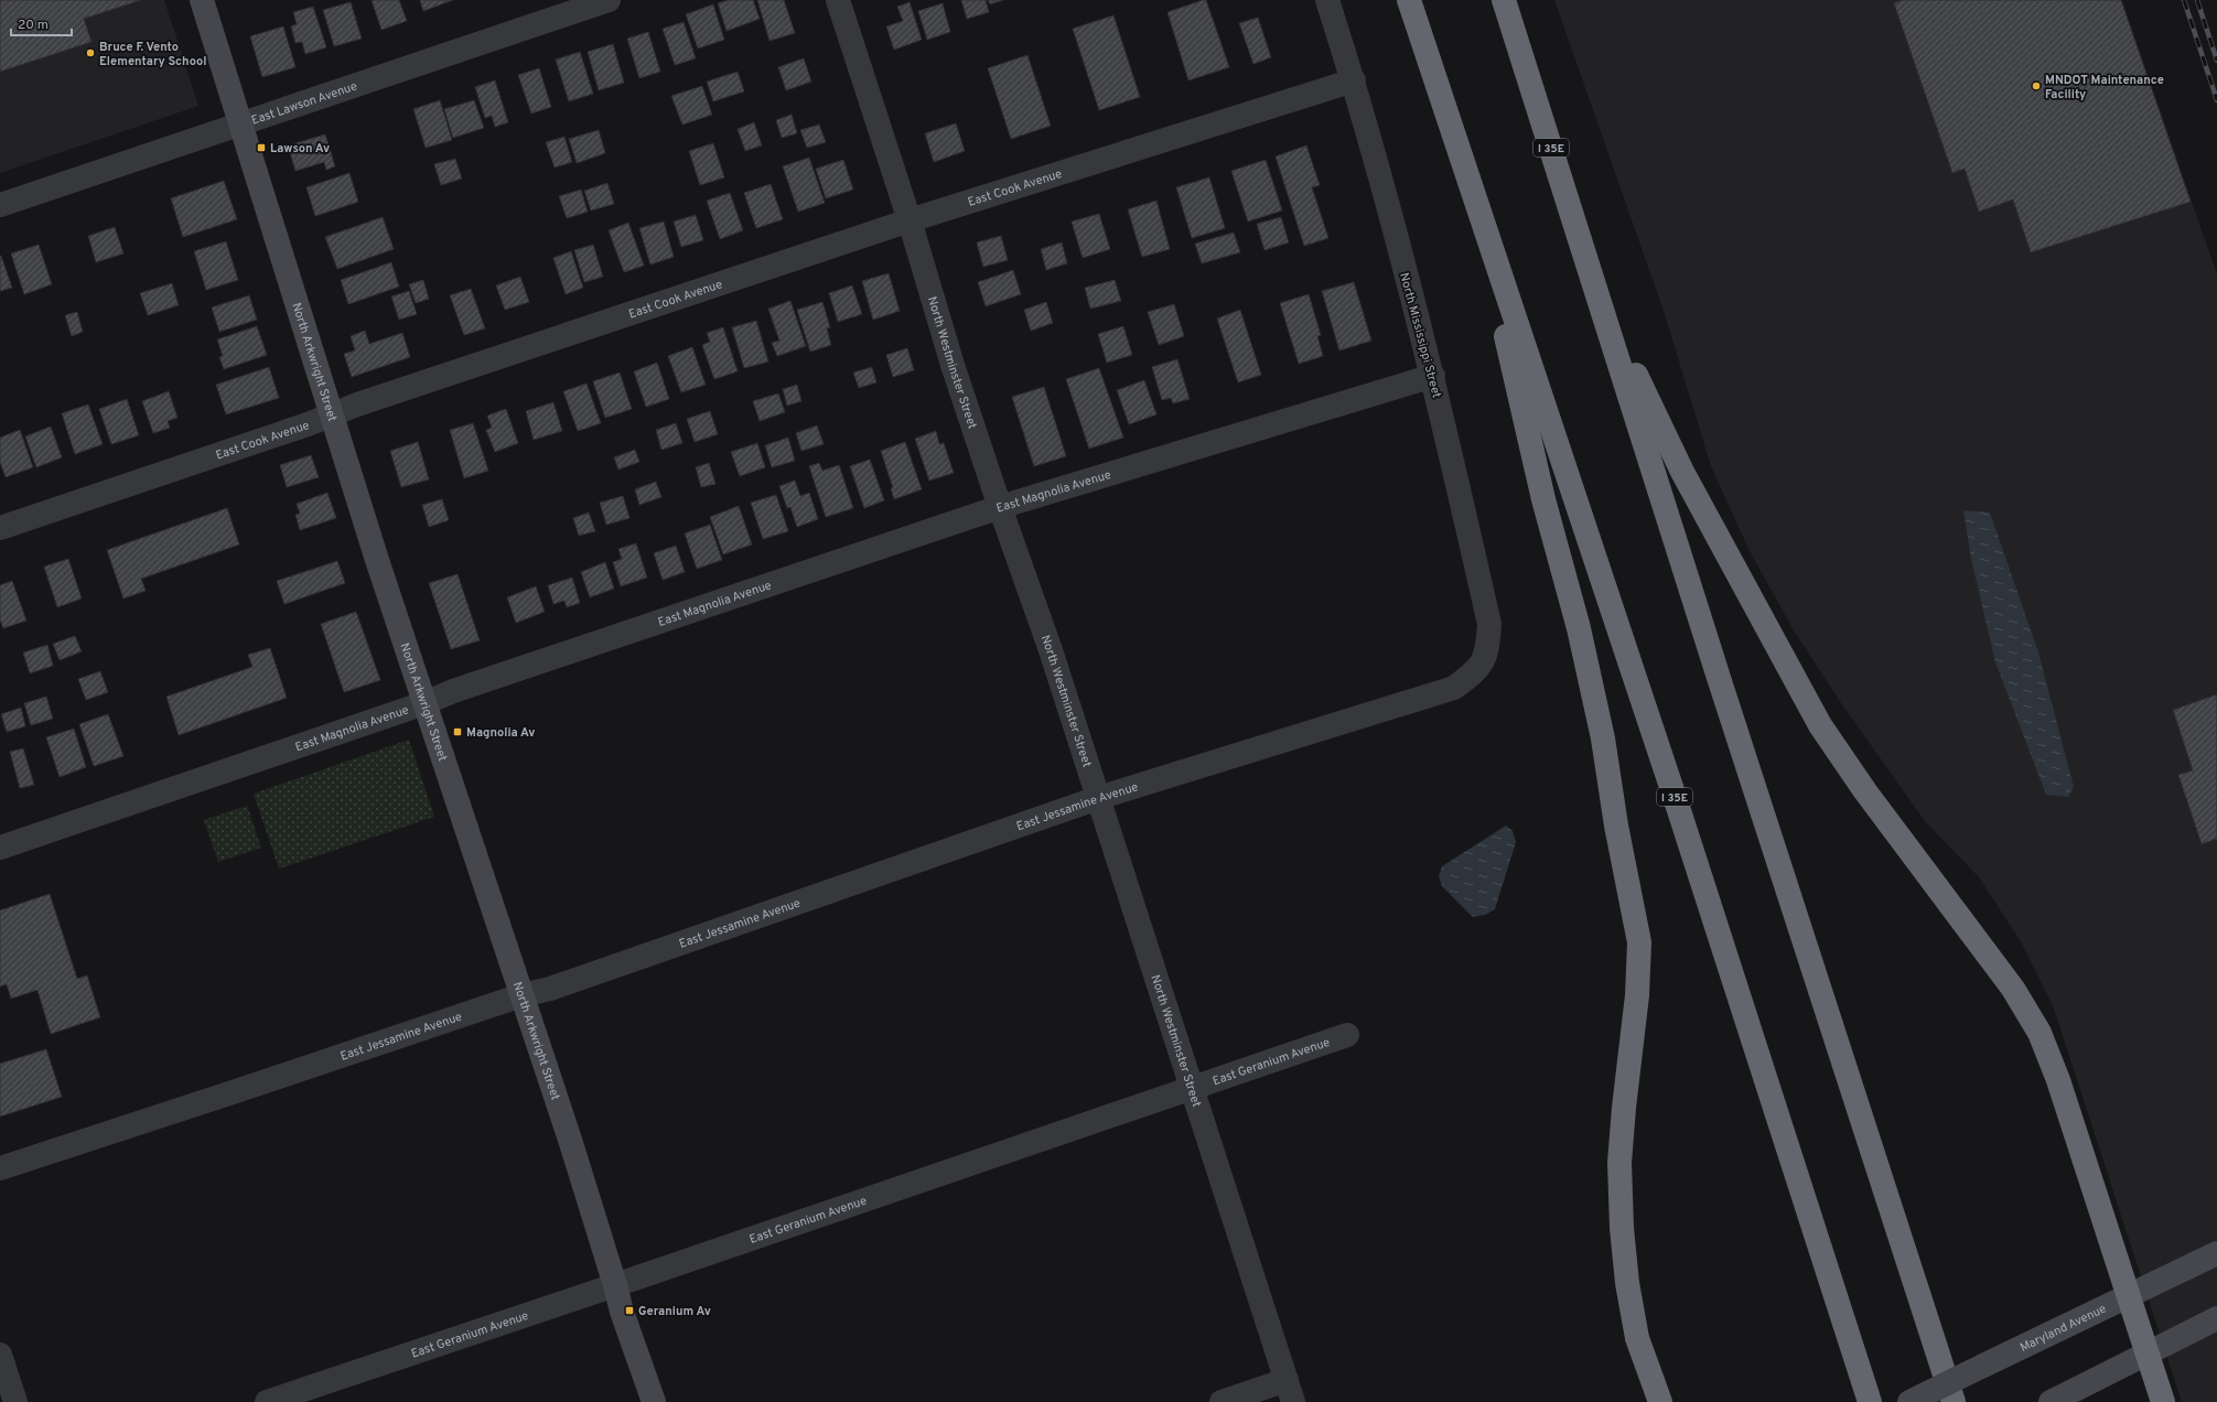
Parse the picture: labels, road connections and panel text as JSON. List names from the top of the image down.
{
  "streets": {
    "highway": ["I 35E"],
    "street": [
      "East Lawson Avenue",
      "East Cook Avenue",
      "North Mississippi Street",
      "North Arkwright Street",
      "North Westminster Street",
      "East Magnolia Avenue",
      "East Jessamine Avenue",
      "East Geranium Avenue",
      "Maryland Avenue"
    ]
  },
  "crossings": [
    ["East Lawson Avenue", "North Arkwright Street"],
    ["East Cook Avenue", "North Mississippi Street"],
    ["East Cook Avenue", "North Arkwright Street"],
    ["East Cook Avenue", "North Westminster Street"],
    ["North Mississippi Street", "East Magnolia Avenue"],
    ["North Mississippi Street", "East Jessamine Avenue"],
    ["North Arkwright Street", "East Magnolia Avenue"],
    ["North Arkwright Street", "East Jessamine Avenue"],
    ["North Arkwright Street", "East Geranium Avenue"],
    ["North Westminster Street", "East Magnolia Avenue"],
    ["North Westminster Street", "East Jessamine Avenue"],
    ["North Westminster Street", "East Geranium Avenue"]
  ],
  "places": {
    "other": ["Bruce F. Vento Elementary School", "MNDOT Maintenance Facility"],
    "transit": ["Lawson Av", "Magnolia Av", "Geranium Av"]
  },
  "scale_bar": "20 m"
}
